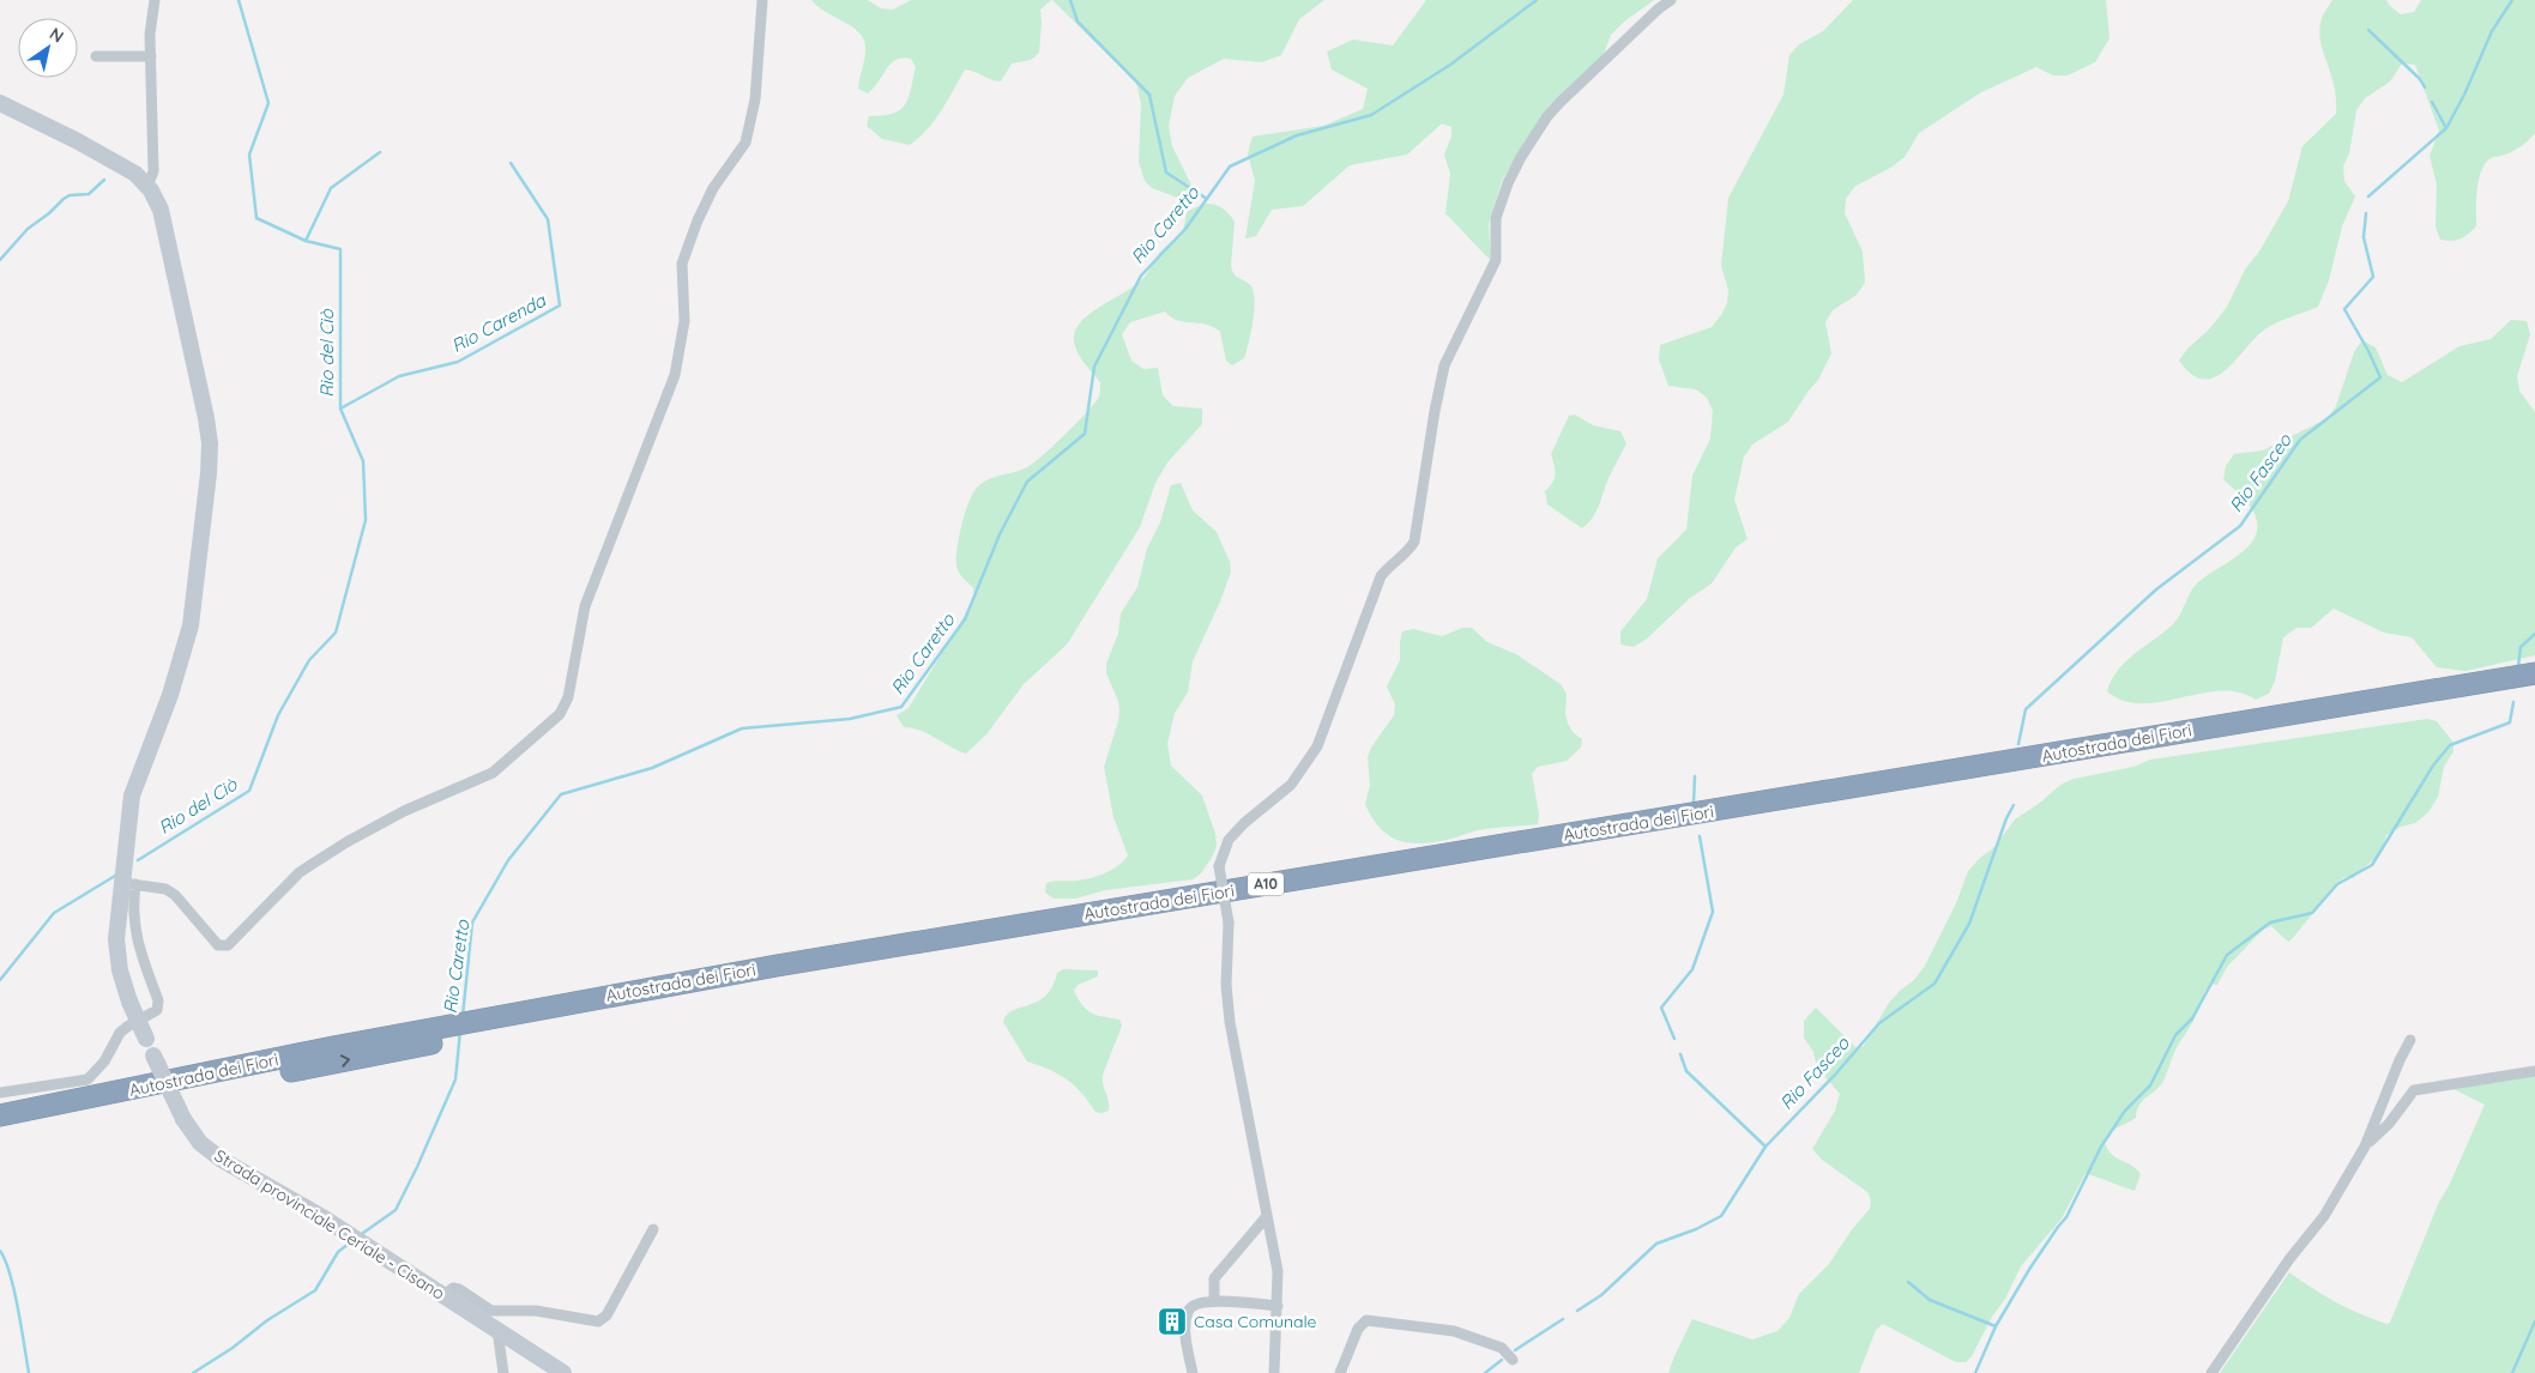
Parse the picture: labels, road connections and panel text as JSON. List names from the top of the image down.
{
  "streets": {
    "highway": ["Autostrada dei Fiori", "A10"],
    "main road": ["Strada provinciale Ceriale - Cisano"]
  },
  "water": [
    "Rio Caretto",
    "Rio Carenda",
    "Rio del Ciò",
    "Rio Fasceo"
  ],
  "places": {
    "building": ["Casa Comunale"]
  },
  "north": "top right"
}
